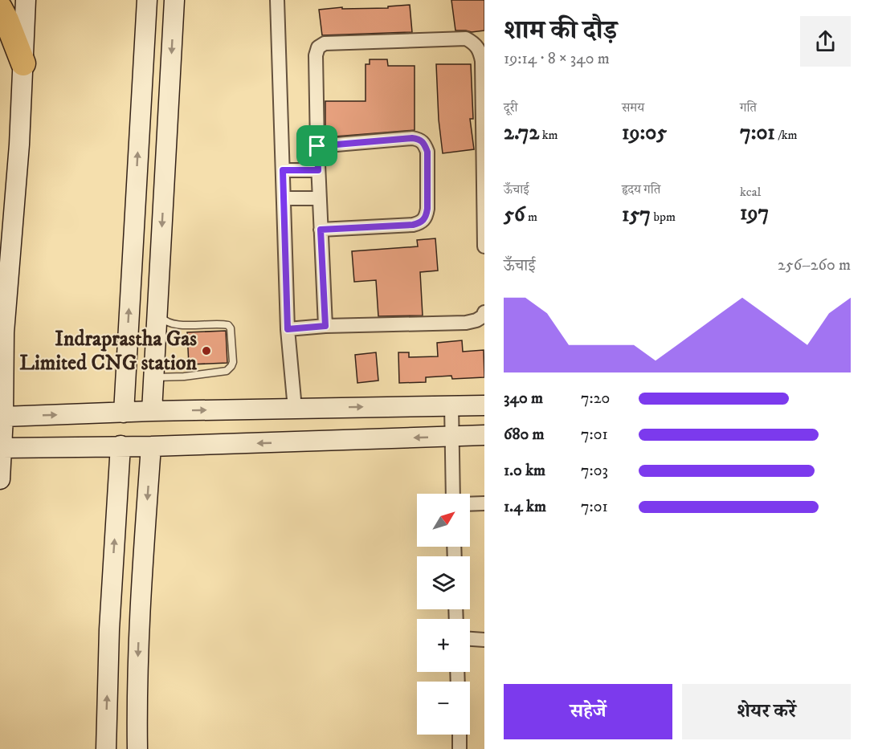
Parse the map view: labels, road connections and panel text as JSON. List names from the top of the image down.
{
  "places": ["Indraprastha Gas Limited CNG station"],
  "north": "top right",
  "page": {
    "heading": ["शाम की दौड़", "19:14 · 8 × 340 m"],
    "stats": [
      ["दूरी", "2.72 km"],
      ["समय", "19:05"],
      ["गति", "7:01 /km"],
      ["ऊँचाई", "56 m"],
      ["हृदय गति", "157 bpm"],
      ["kcal", "197"]
    ],
    "chart": ["ऊँचाई", "256–260 m"],
    "list": [
      {
        "name": "340 m",
        "note": "7:20"
      },
      {
        "name": "680 m",
        "note": "7:01"
      },
      {
        "name": "1.0 km",
        "note": "7:03"
      },
      {
        "name": "1.4 km",
        "note": "7:01"
      }
    ],
    "map_buttons": ["+", "−"],
    "buttons": ["सहेजें", "शेयर करें"]
  }
}
